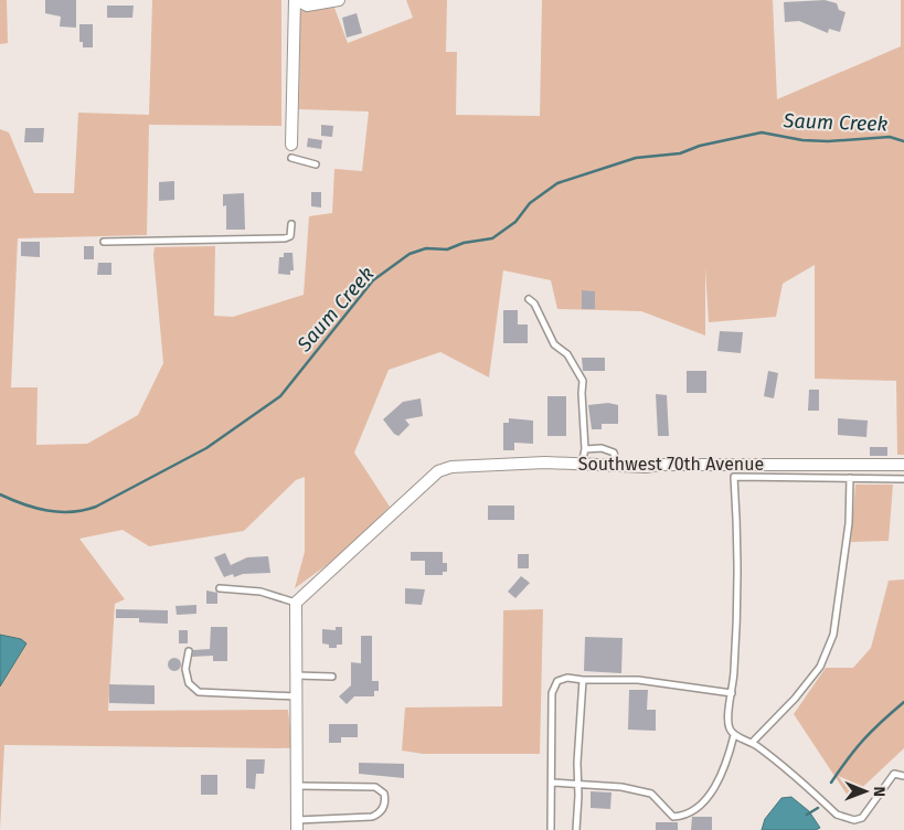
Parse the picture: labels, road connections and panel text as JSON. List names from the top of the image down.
{
  "streets": {
    "street": ["Southwest 70th Avenue"]
  },
  "water": ["Saum Creek"],
  "north": "right"
}
